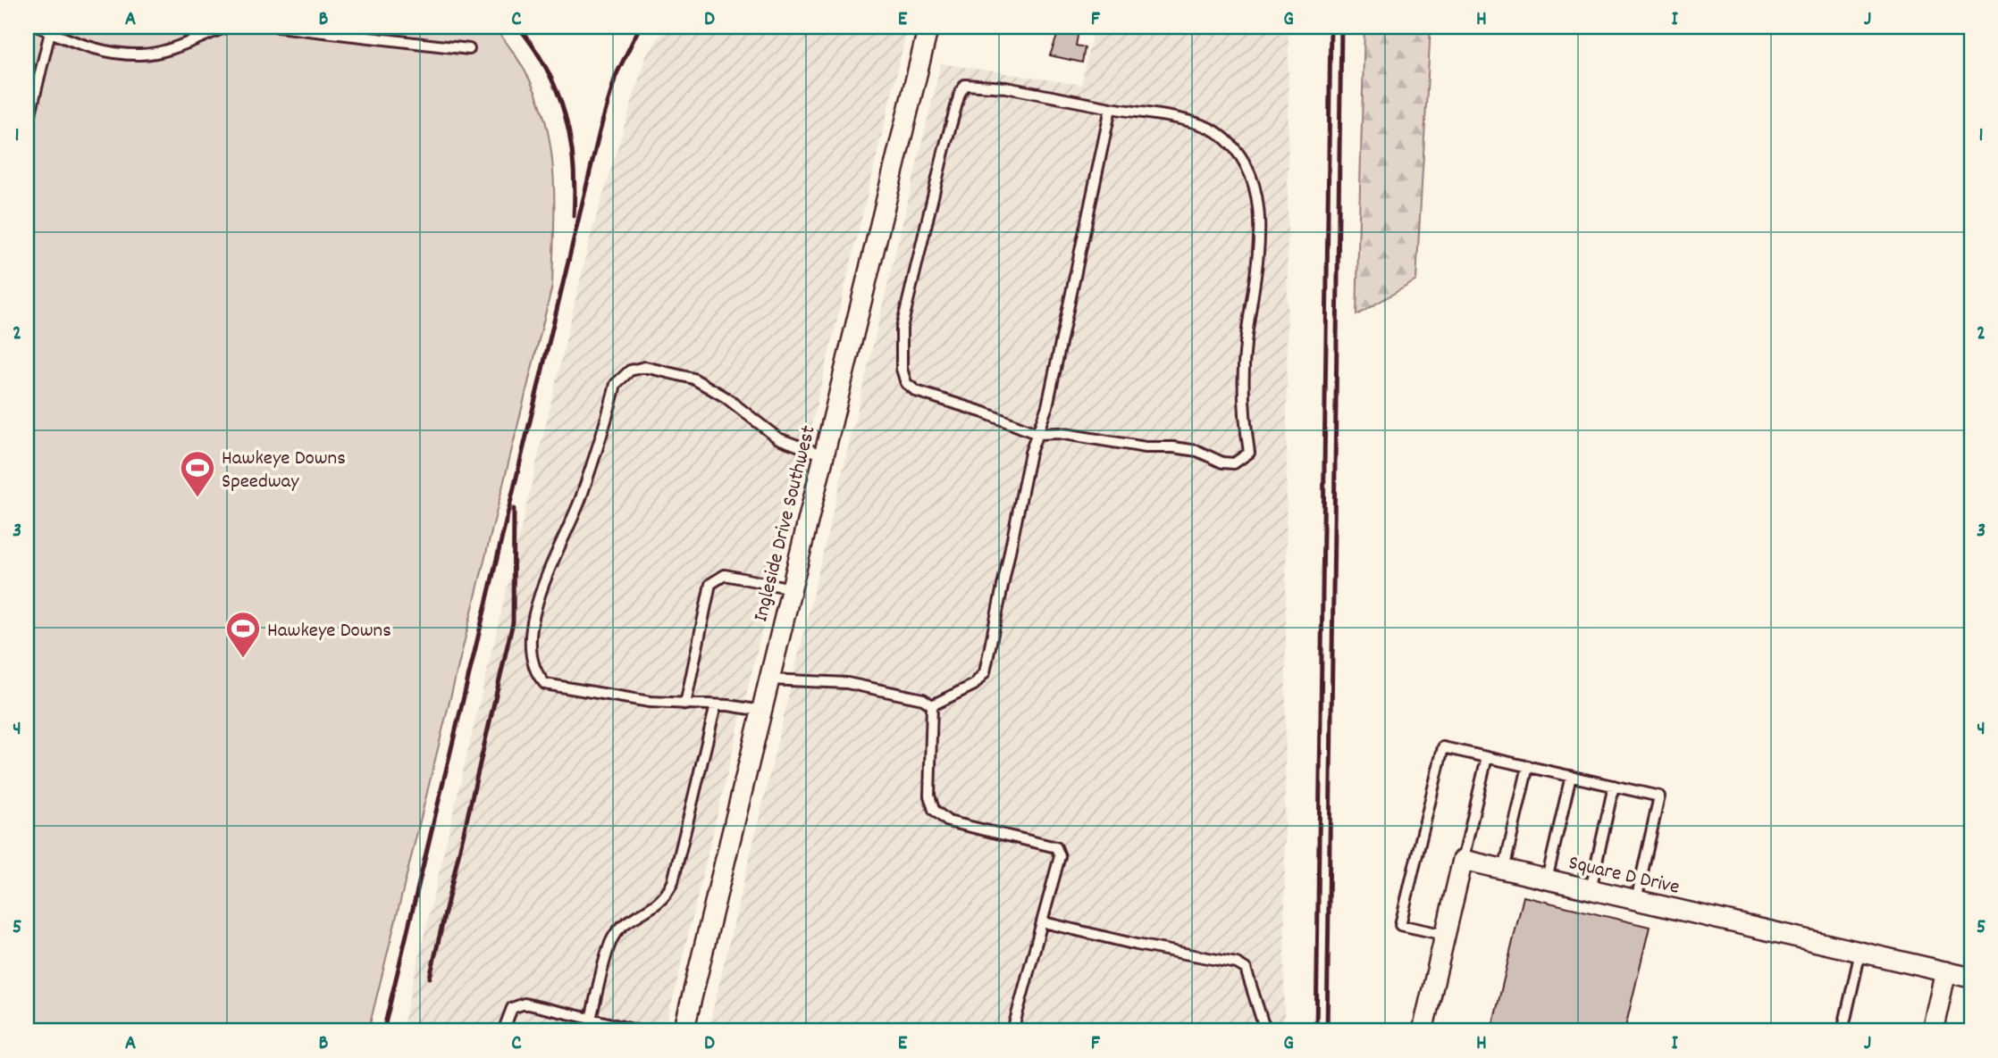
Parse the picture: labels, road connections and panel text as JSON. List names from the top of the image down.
{
  "streets": {
    "street": ["Ingleside Drive Southwest", "Square D Drive"]
  },
  "places": {
    "sports": ["Hawkeye Downs Speedway", "Hawkeye Downs"]
  },
  "grid": {
    "columns": [
      "A",
      "B",
      "C",
      "D",
      "E",
      "F",
      "G",
      "H",
      "I",
      "J"
    ],
    "rows": [
      "1",
      "2",
      "3",
      "4",
      "5"
    ]
  }
}
